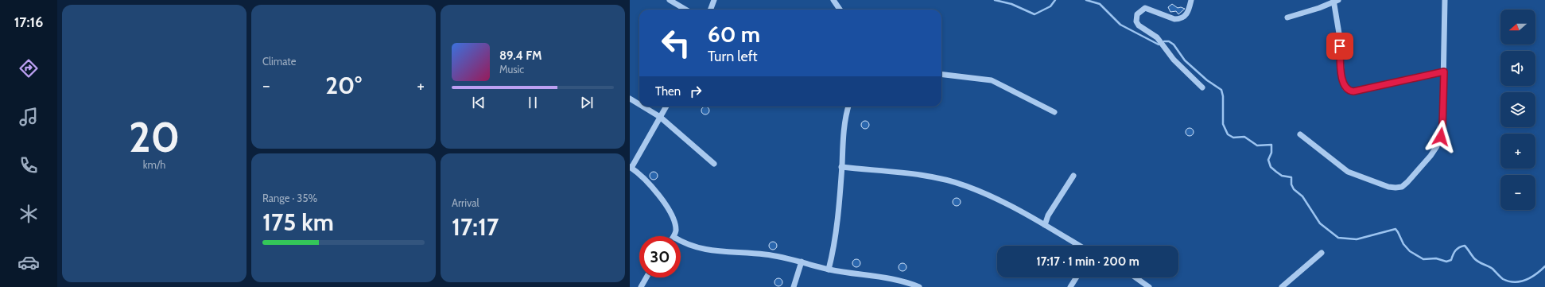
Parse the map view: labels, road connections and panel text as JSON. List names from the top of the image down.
{
  "north": "left",
  "page": {
    "tabs": "17:16",
    "tile": [
      ["20", "km/h"],
      "Climate",
      ["Range · 35%", "175 km"],
      ["Arrival", "17:17"]
    ],
    "map_buttons": ["+", "−"],
    "turn": ["60 m", "Turn left"],
    "song": ["89.4 FM", "Music"],
    "heat": ["−", "20°", "+"],
    "then": "Then",
    "limit": "30",
    "trip": "17:17 · 1 min · 200 m"
  }
}
